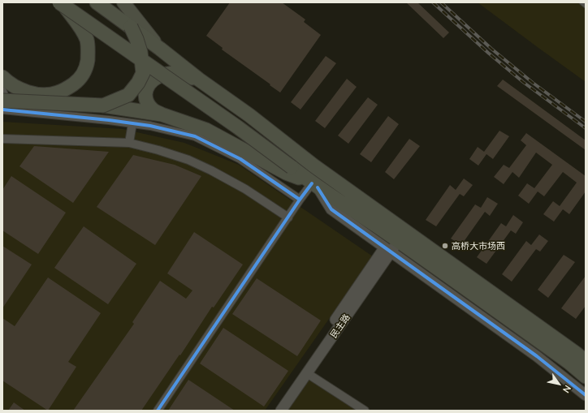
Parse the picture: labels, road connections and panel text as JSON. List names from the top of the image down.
{
  "streets": {
    "street": ["民主路"]
  },
  "places": ["高桥大市场西"],
  "north": "bottom right"
}
